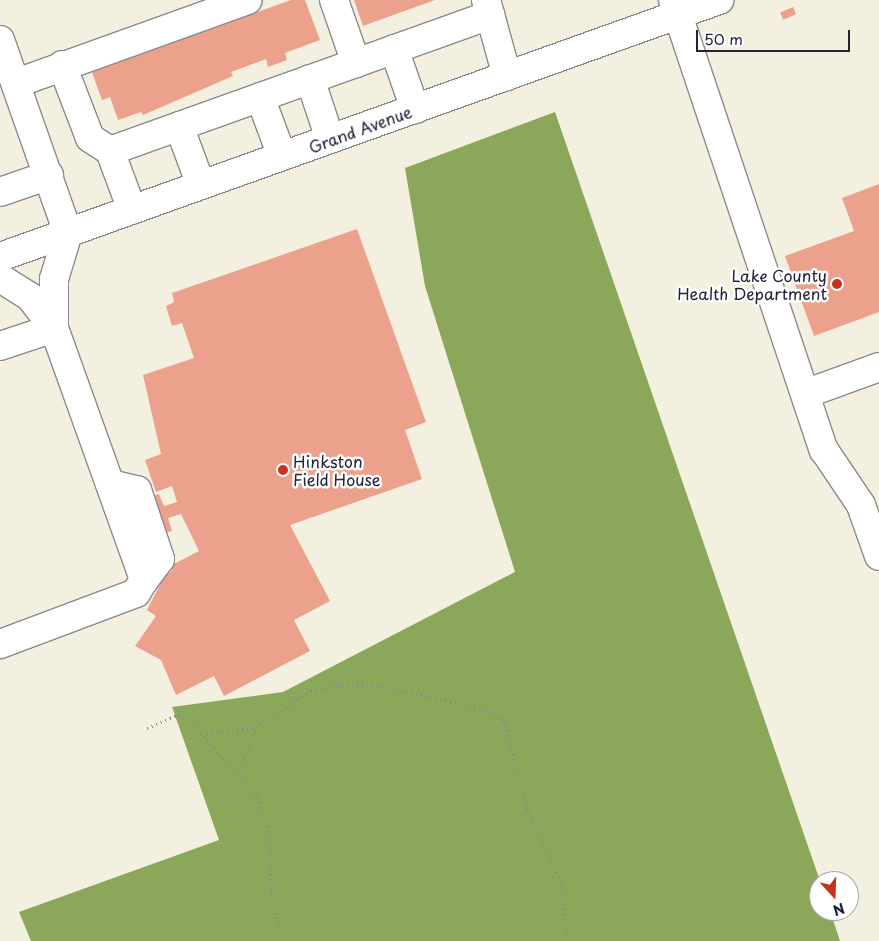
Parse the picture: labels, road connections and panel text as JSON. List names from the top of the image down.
{
  "streets": {
    "main road": ["Grand Avenue"]
  },
  "places": ["Lake County Health Department", "Hinkston Field House"],
  "scale_bar": "50 m",
  "north": "bottom"
}
